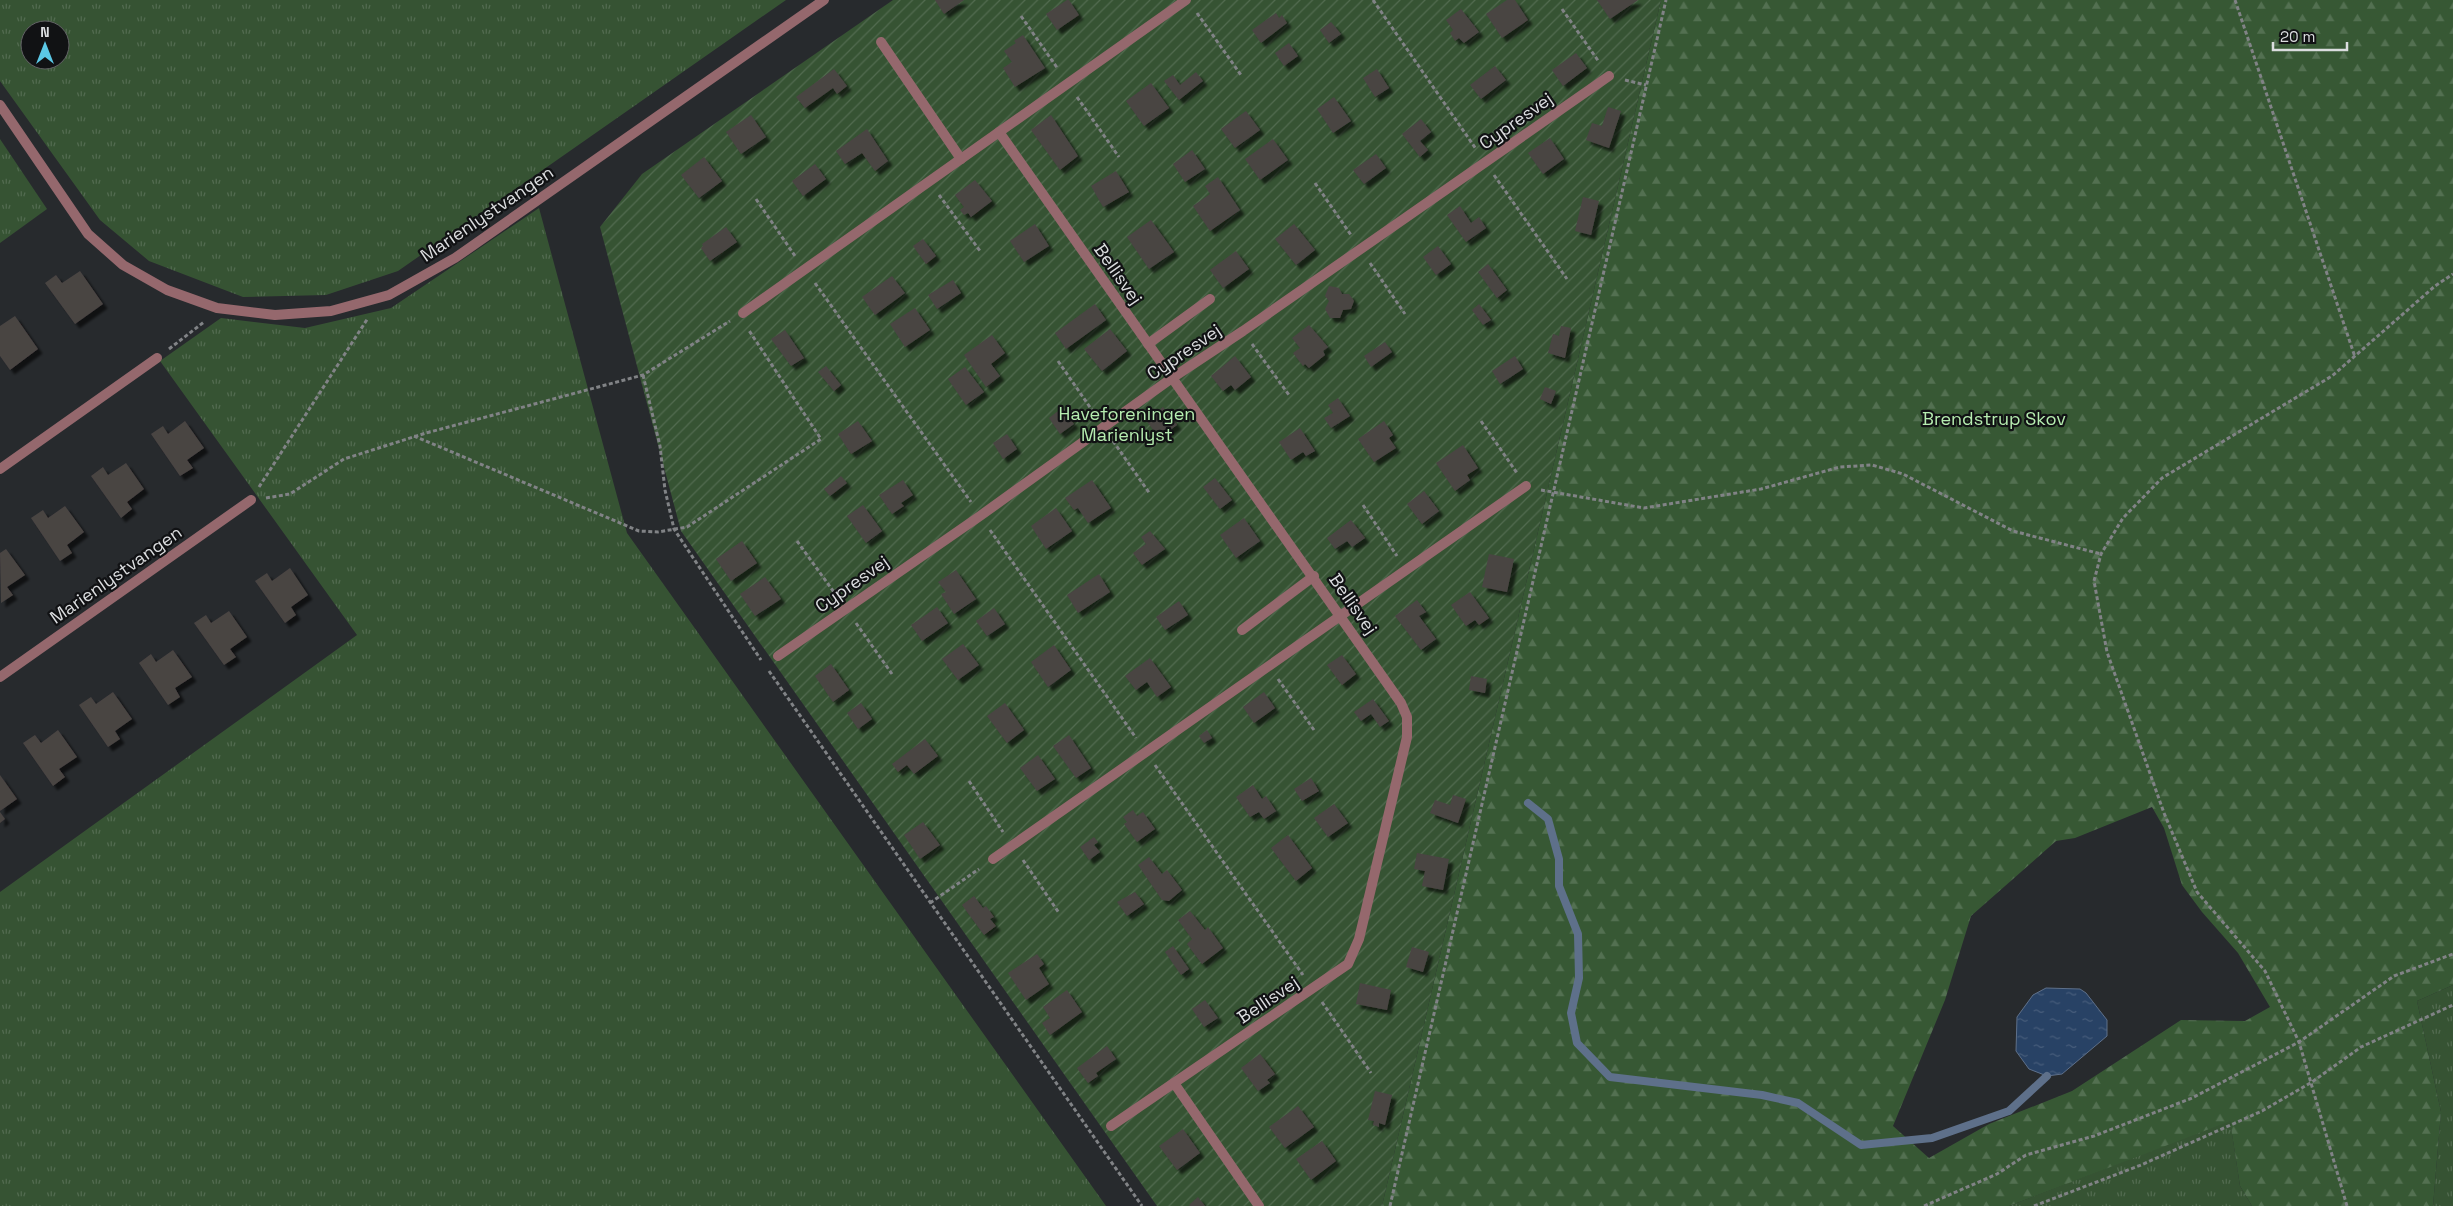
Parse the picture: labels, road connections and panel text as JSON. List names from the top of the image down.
{
  "streets": {
    "street": ["Cypresvej", "Marienlystvangen", "Bellisvej"]
  },
  "crossings": [
    ["Cypresvej", "Bellisvej"]
  ],
  "parks": ["Haveforeningen Marienlyst", "Brendstrup Skov"],
  "scale_bar": "20 m",
  "north": "top"
}
